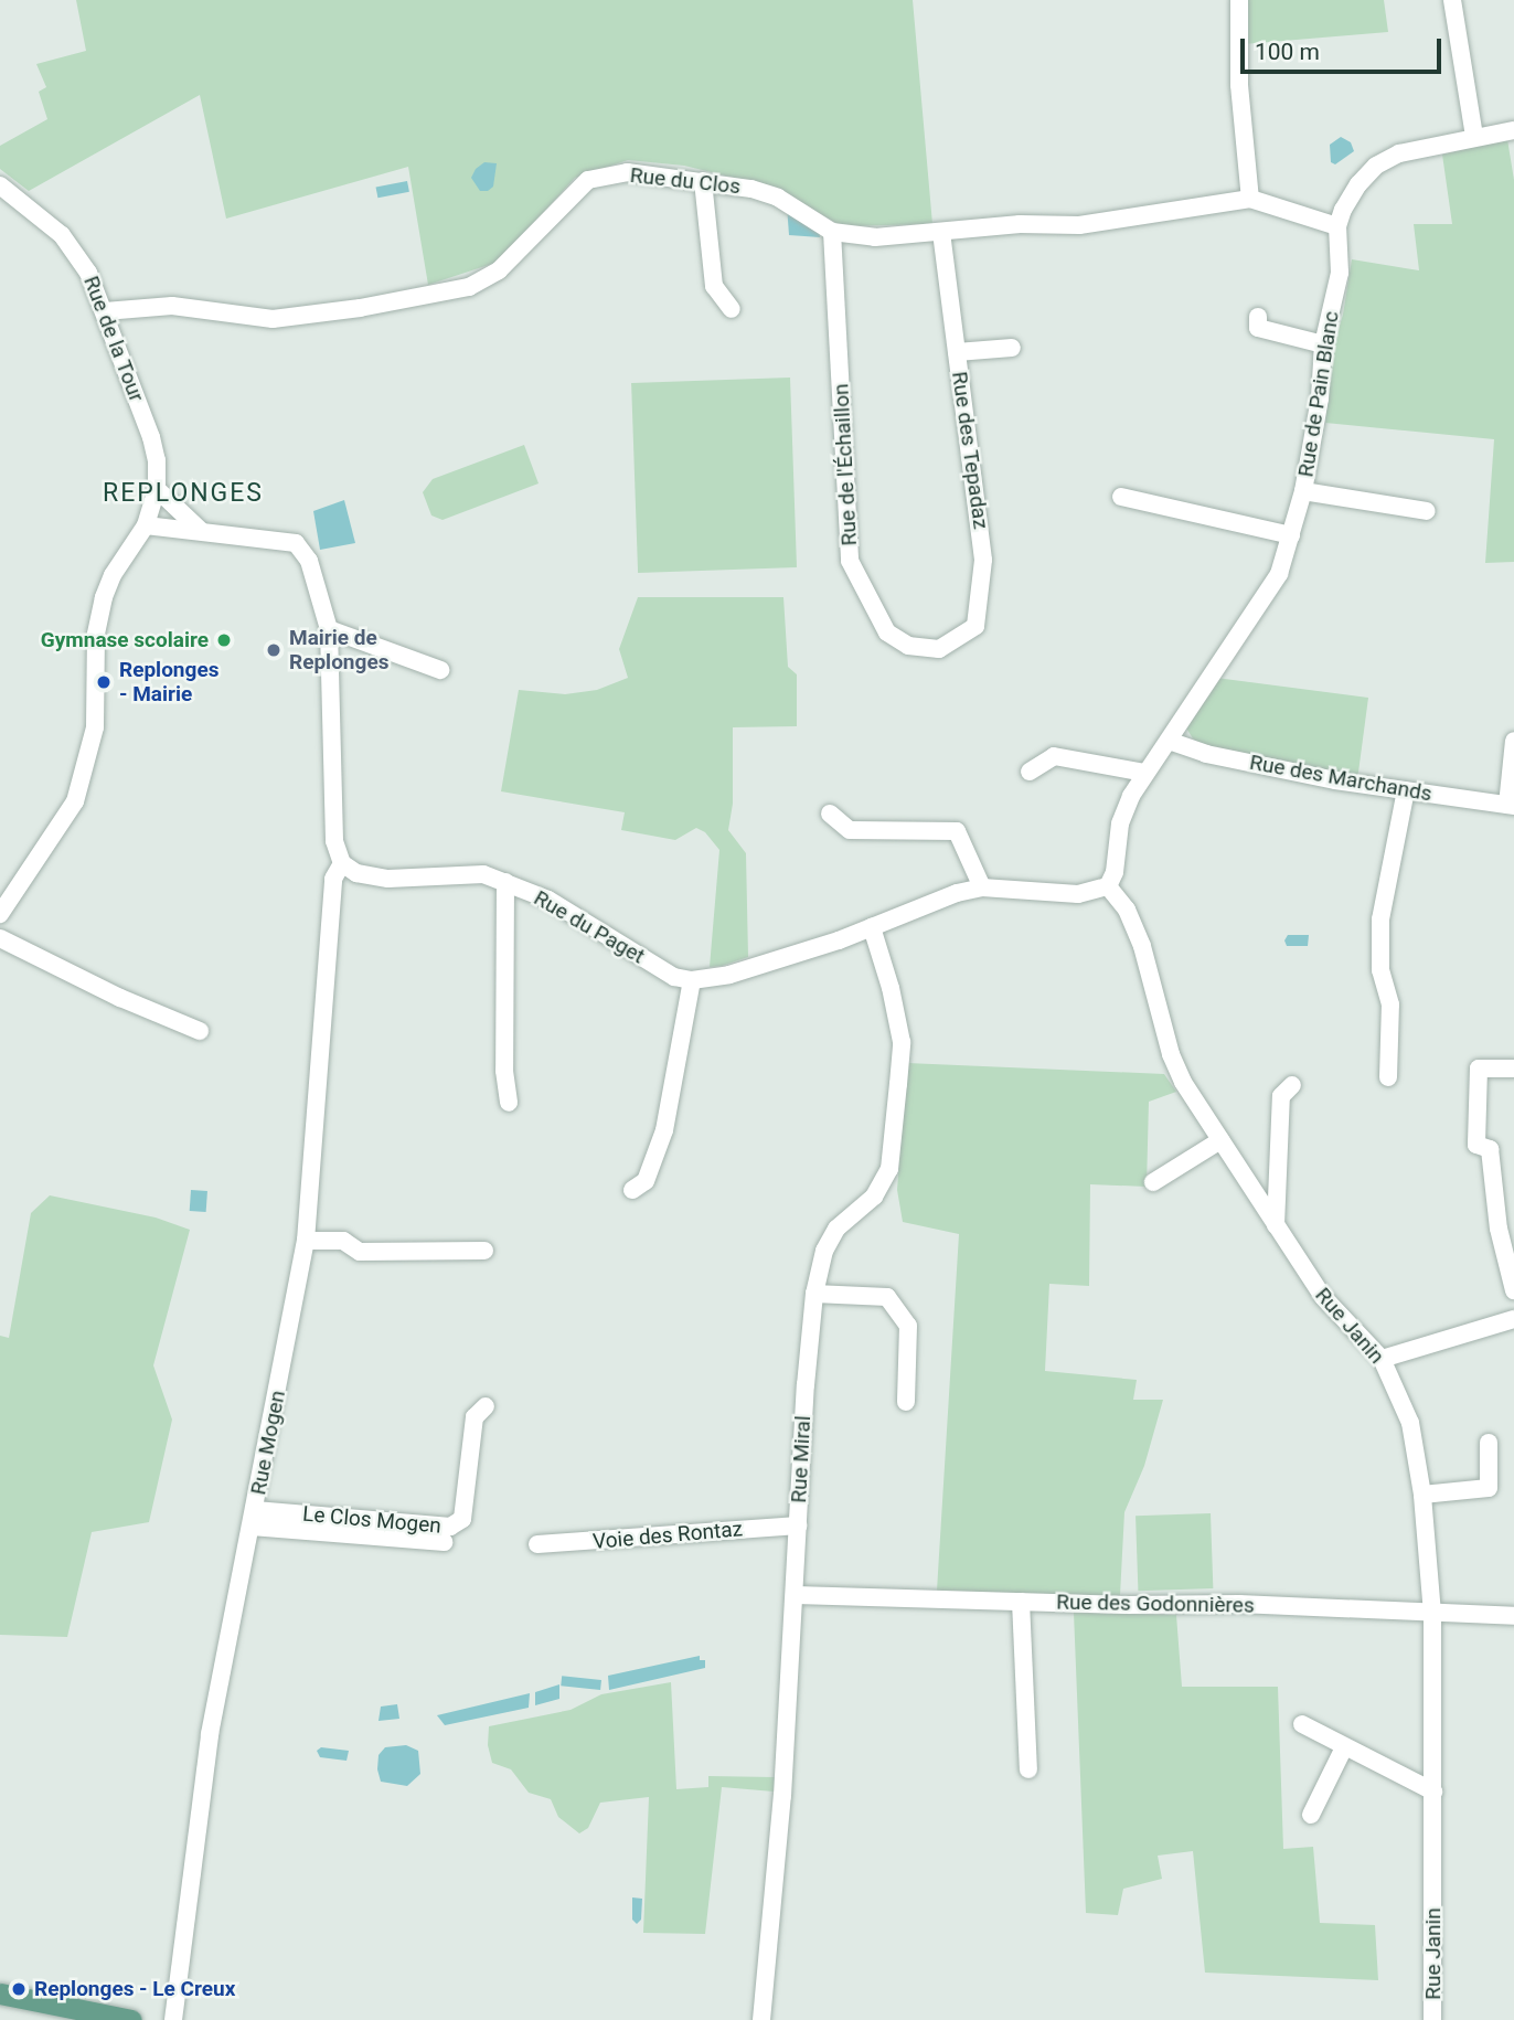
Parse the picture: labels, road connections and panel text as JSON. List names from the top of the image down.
{
  "streets": {
    "street": [
      "Rue du Clos",
      "Rue de la Tour",
      "Rue de Pain Blanc",
      "Rue des Tepadaz",
      "Rue de l'Échaillon",
      "Rue des Marchands",
      "Rue du Paget",
      "Rue Janin",
      "Rue Mogen",
      "Rue Miral",
      "Le Clos Mogen",
      "Voie des Rontaz",
      "Rue des Godonnières"
    ]
  },
  "crossings": [
    ["Rue du Clos", "Rue de la Tour"],
    ["Rue du Clos", "Rue des Tepadaz"],
    ["Rue du Clos", "Rue de l'Échaillon"],
    ["Rue de Pain Blanc", "Rue des Marchands"],
    ["Rue des Tepadaz", "Rue de l'Échaillon"],
    ["Rue du Paget", "Rue Mogen"],
    ["Rue Janin", "Rue des Godonnières"],
    ["Rue Mogen", "Le Clos Mogen"],
    ["Rue Miral", "Voie des Rontaz"],
    ["Rue Miral", "Rue des Godonnières"]
  ],
  "districts": ["REPLONGES"],
  "places": [
    "Gymnase scolaire",
    "Mairie de Replonges",
    "Replonges - Mairie",
    "Replonges - Le Creux"
  ],
  "scale_bar": "100 m"
}
